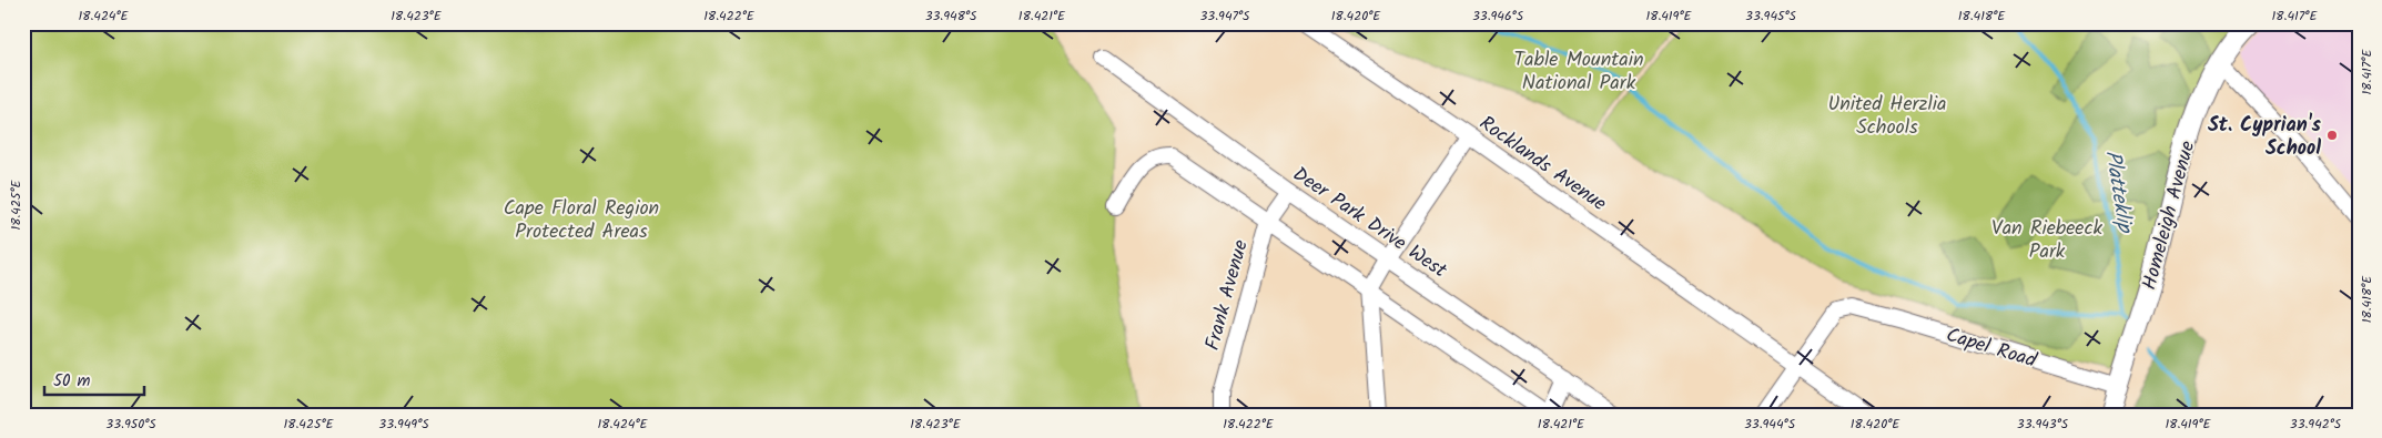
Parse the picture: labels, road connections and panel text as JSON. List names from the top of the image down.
{
  "streets": {
    "street": [
      "Rocklands Avenue",
      "Homeleigh Avenue",
      "Deer Park Drive West",
      "Frank Avenue",
      "Capel Road"
    ]
  },
  "crossings": [
    ["Rocklands Avenue", "Capel Road"],
    ["Homeleigh Avenue", "Capel Road"],
    ["Deer Park Drive West", "Frank Avenue"]
  ],
  "water": ["Platteklip"],
  "parks": [
    "Table Mountain National Park",
    "United Herzlia Schools",
    "Cape Floral Region Protected Areas",
    "Van Riebeeck Park"
  ],
  "places": ["St. Cyprian's School"],
  "scale_bar": "50 m",
  "coordinates": [
    "18.424°E",
    "18.423°E",
    "18.422°E",
    "33.948°S",
    "18.421°E",
    "33.947°S",
    "18.420°E",
    "33.946°S",
    "18.419°E",
    "33.945°S",
    "18.418°E",
    "18.417°E",
    "18.425°E",
    "33.950°S",
    "33.949°S",
    "33.944°S",
    "33.943°S",
    "33.942°S"
  ]
}
